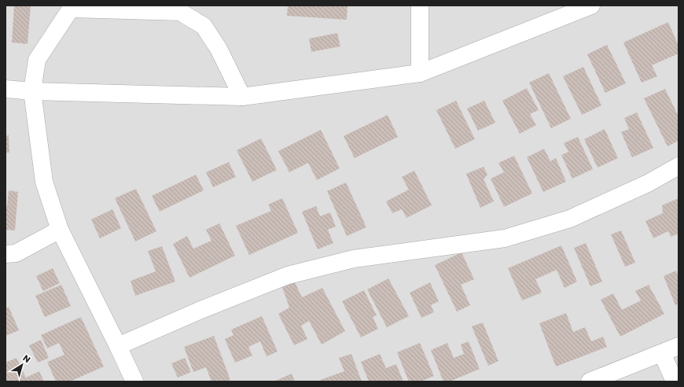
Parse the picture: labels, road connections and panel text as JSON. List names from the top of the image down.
{
  "north": "top right"
}
